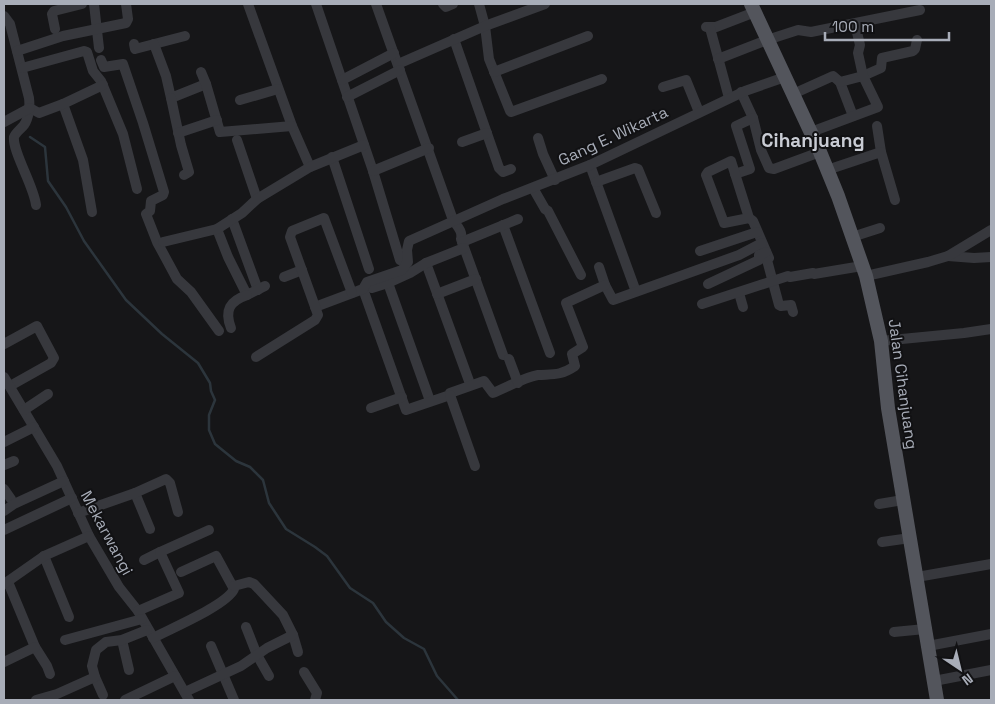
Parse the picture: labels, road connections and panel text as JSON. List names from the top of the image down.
{
  "streets": {
    "main road": ["Jalan Cihanjuang"],
    "street": ["Gang E. Wikarta", "Mekarwangi"]
  },
  "crossings": [
    ["Gang E. Wikarta", "Jalan Cihanjuang"]
  ],
  "districts": ["Cihanjuang"],
  "scale_bar": "100 m",
  "north": "bottom right"
}
